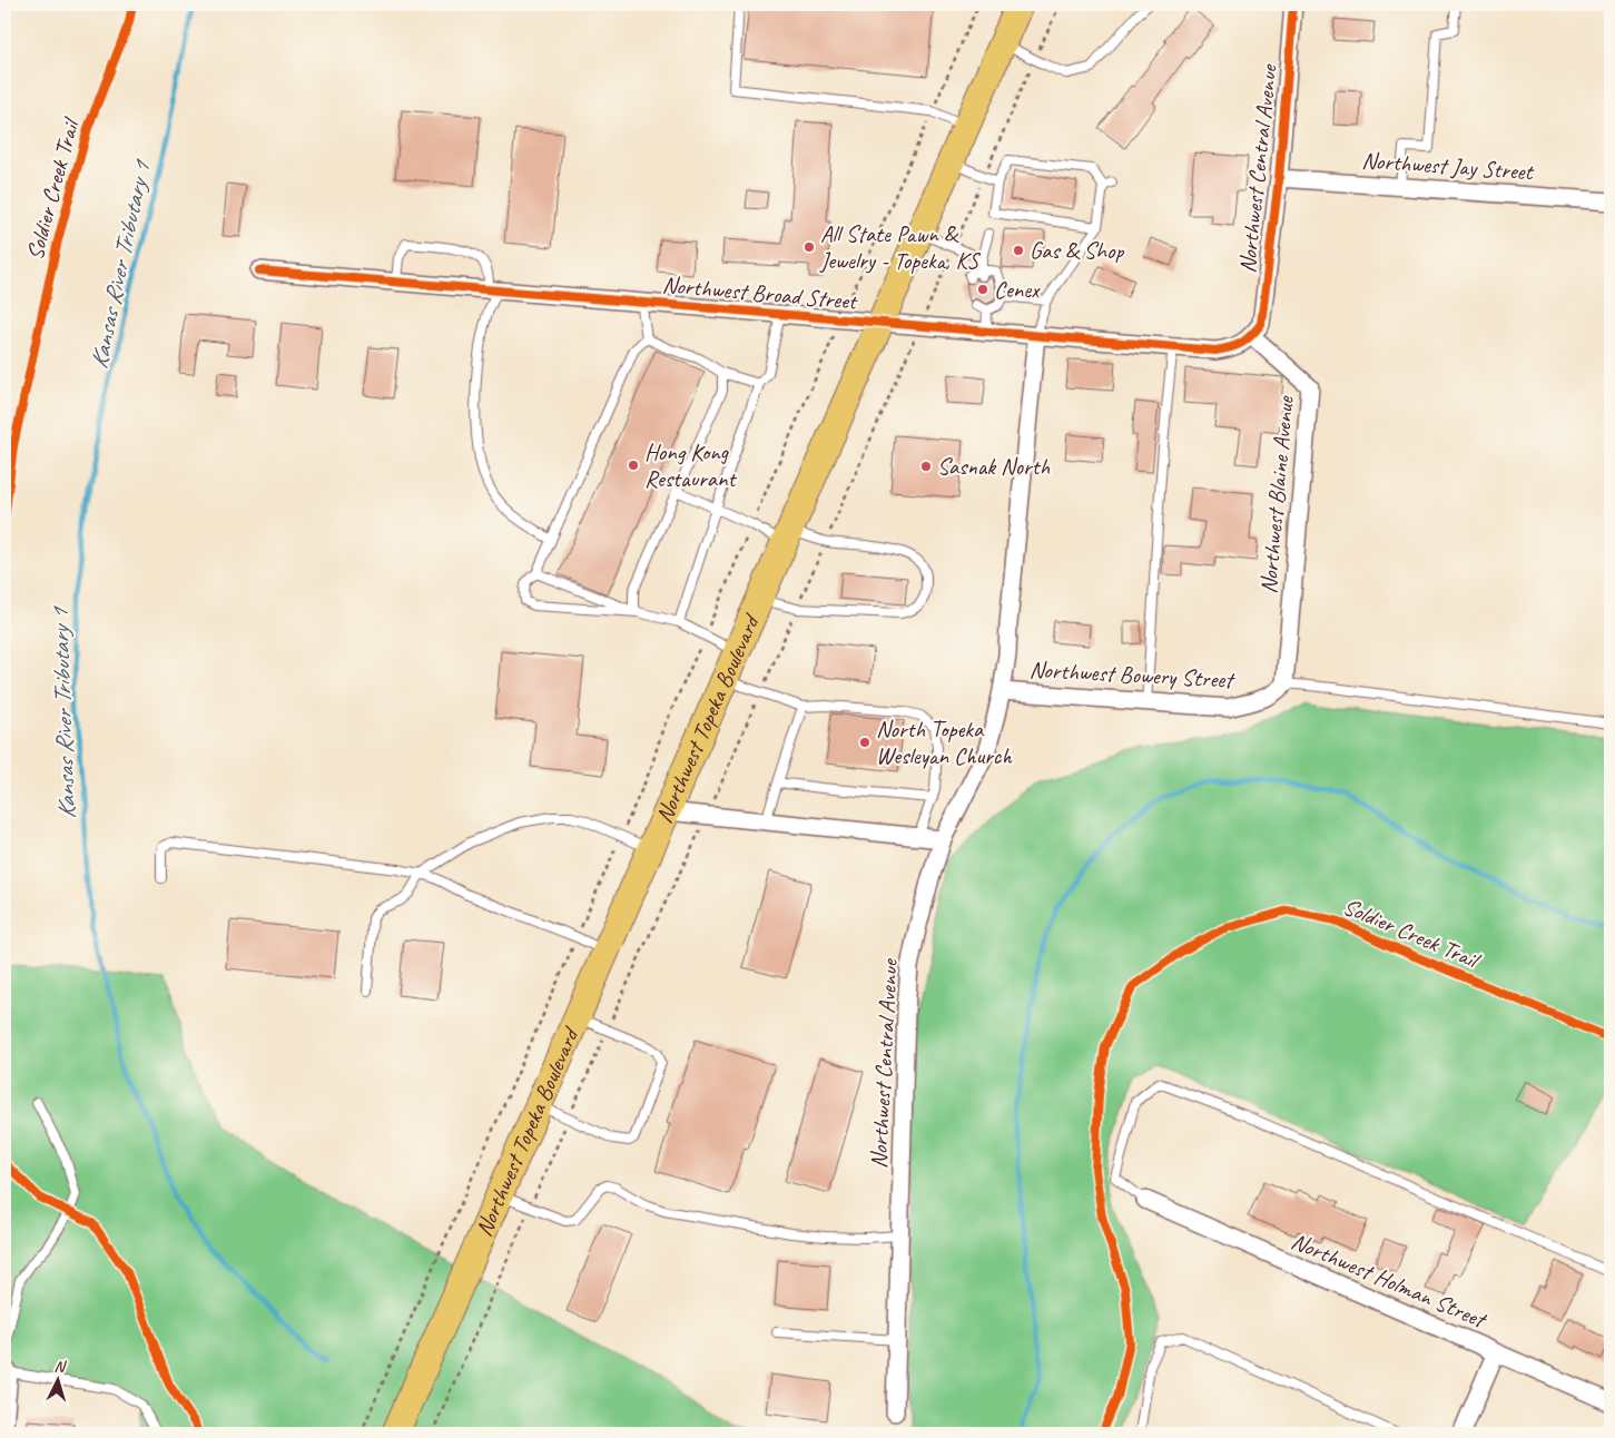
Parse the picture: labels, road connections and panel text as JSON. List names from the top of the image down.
{
  "streets": {
    "main road": ["Northwest Topeka Boulevard"],
    "street": [
      "Northwest Jay Street",
      "Northwest Central Avenue",
      "Northwest Broad Street",
      "Northwest Blaine Avenue",
      "Northwest Bowery Street",
      "Northwest Holman Street"
    ],
    "cycle path": ["Soldier Creek Trail"]
  },
  "crossings": [
    ["Northwest Jay Street", "Northwest Central Avenue"],
    ["Northwest Central Avenue", "Northwest Broad Street"],
    ["Northwest Central Avenue", "Northwest Blaine Avenue"],
    ["Northwest Central Avenue", "Northwest Bowery Street"],
    ["Northwest Broad Street", "Northwest Blaine Avenue"],
    ["Northwest Broad Street", "Northwest Topeka Boulevard"],
    ["Northwest Blaine Avenue", "Northwest Bowery Street"]
  ],
  "water": ["Kansas River Tributary 1"],
  "places": [
    "All State Pawn & Jewelry - Topeka, KS",
    "Gas & Shop",
    "Cenex",
    "Hong Kong Restaurant",
    "Sasnak North",
    "North Topeka Wesleyan Church"
  ],
  "north": "top"
}
